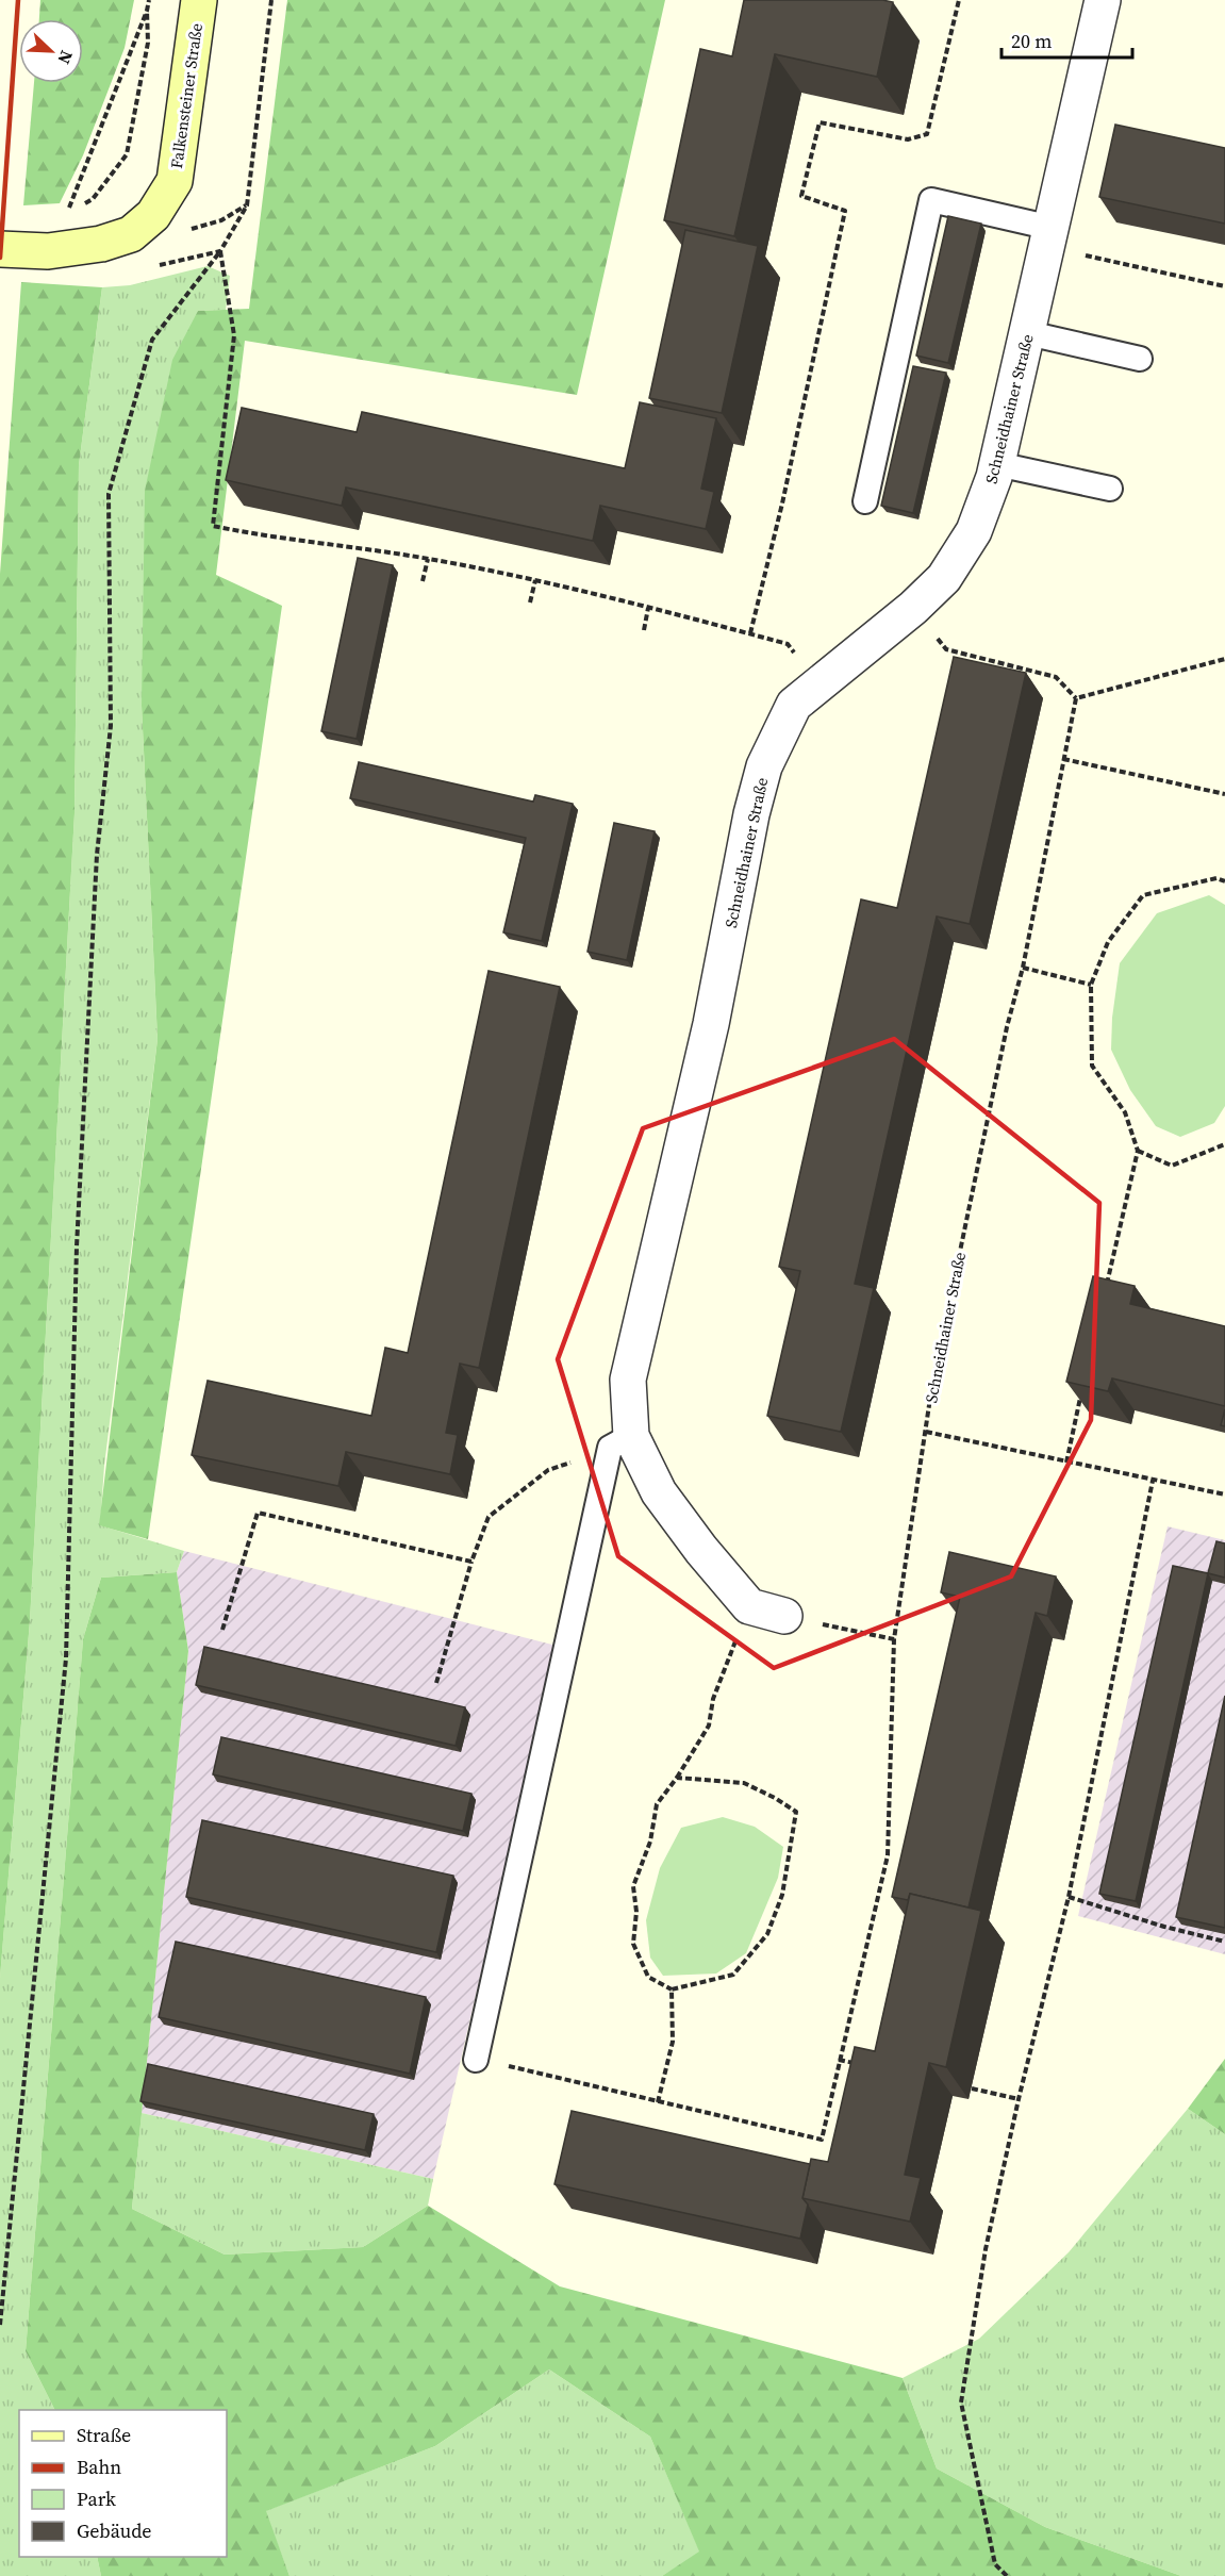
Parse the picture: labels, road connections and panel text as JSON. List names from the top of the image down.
{
  "streets": {
    "main road": ["Falkensteiner Straße"],
    "street": ["Schneidhainer Straße"]
  },
  "legend": [
    "Straße",
    "Bahn",
    "Park",
    "Gebäude"
  ],
  "scale_bar": "20 m",
  "north": "bottom right"
}
